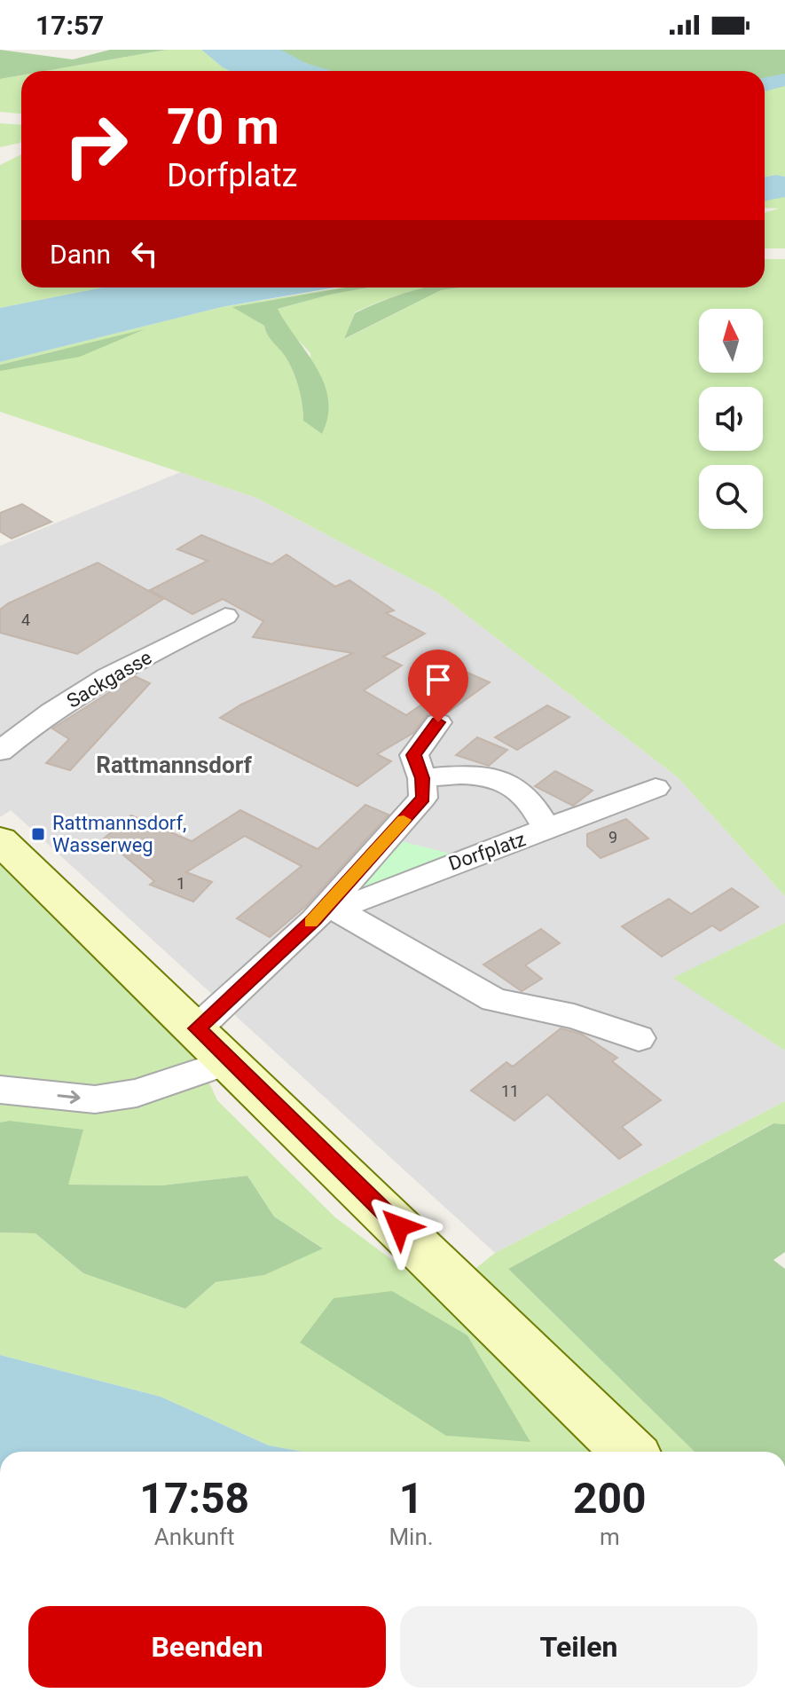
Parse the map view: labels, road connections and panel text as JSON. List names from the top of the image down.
{
  "streets": {
    "street": ["Sackgasse", "Dorfplatz"]
  },
  "districts": ["Rattmannsdorf"],
  "places": {
    "transit": ["Rattmannsdorf, Wasserweg"]
  },
  "house_numbers": [
    "4",
    "9",
    "1",
    "11"
  ],
  "north": "top",
  "page": {
    "status": "17:57",
    "turn": ["70 m", "Dorfplatz"],
    "then": "Dann",
    "eta": [
      "17:58",
      "Ankunft",
      "1",
      "Min.",
      "200",
      "m"
    ],
    "buttons": ["Beenden", "Teilen"]
  }
}
